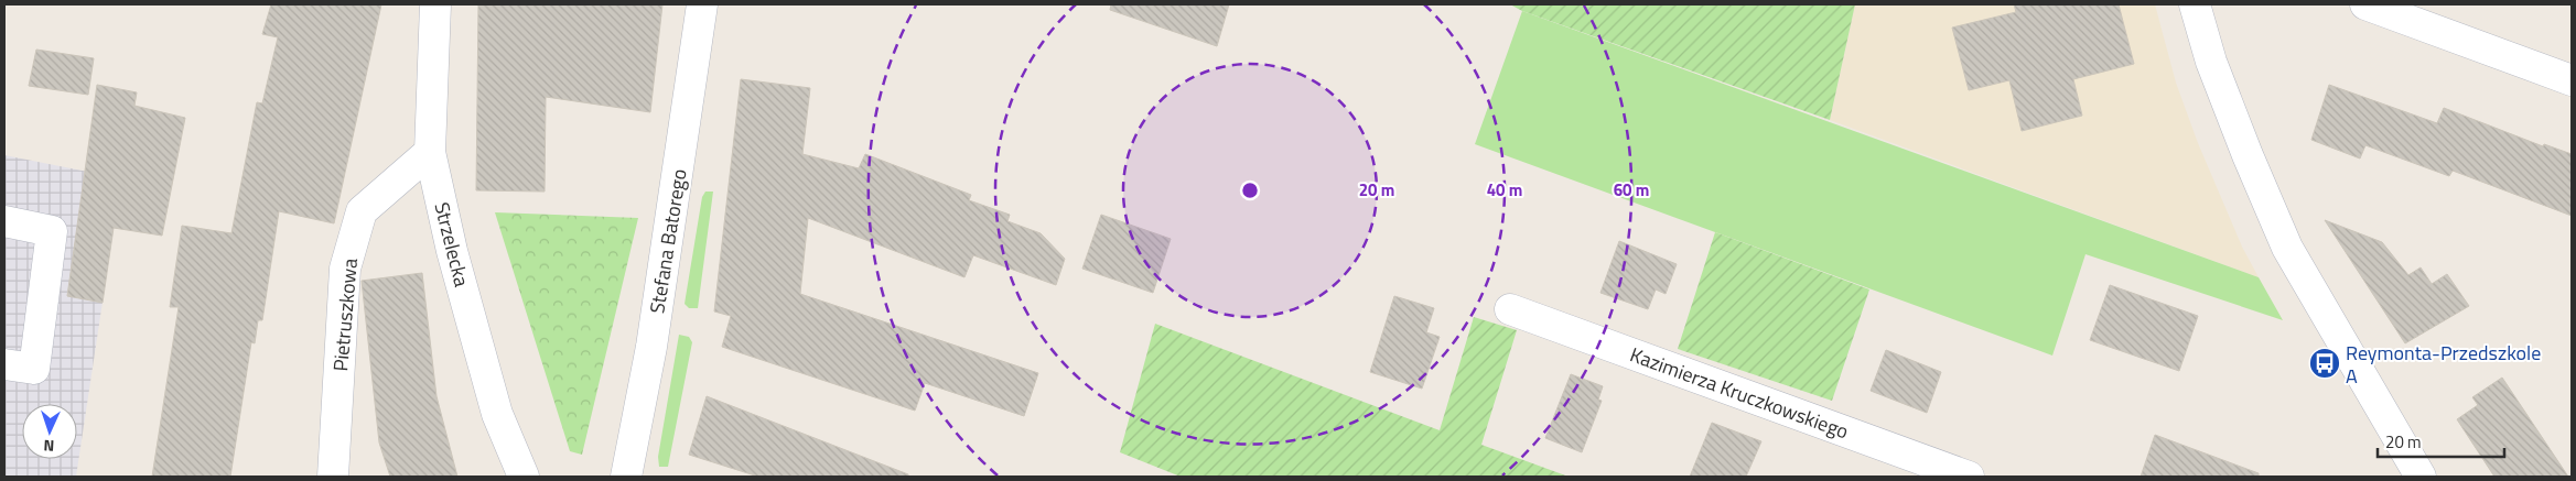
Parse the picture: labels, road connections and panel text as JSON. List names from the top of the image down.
{
  "streets": {
    "street": [
      "Stefana Batorego",
      "Strzelecka",
      "Pietruszkowa",
      "Kazimierza Kruczkowskiego"
    ]
  },
  "crossings": [
    ["Strzelecka", "Pietruszkowa"]
  ],
  "places": {
    "bus stop": ["Reymonta-Przedszkole A"]
  },
  "scale_bar": "20 m",
  "north": "bottom",
  "rings": ["20 m", "40 m", "60 m"]
}
